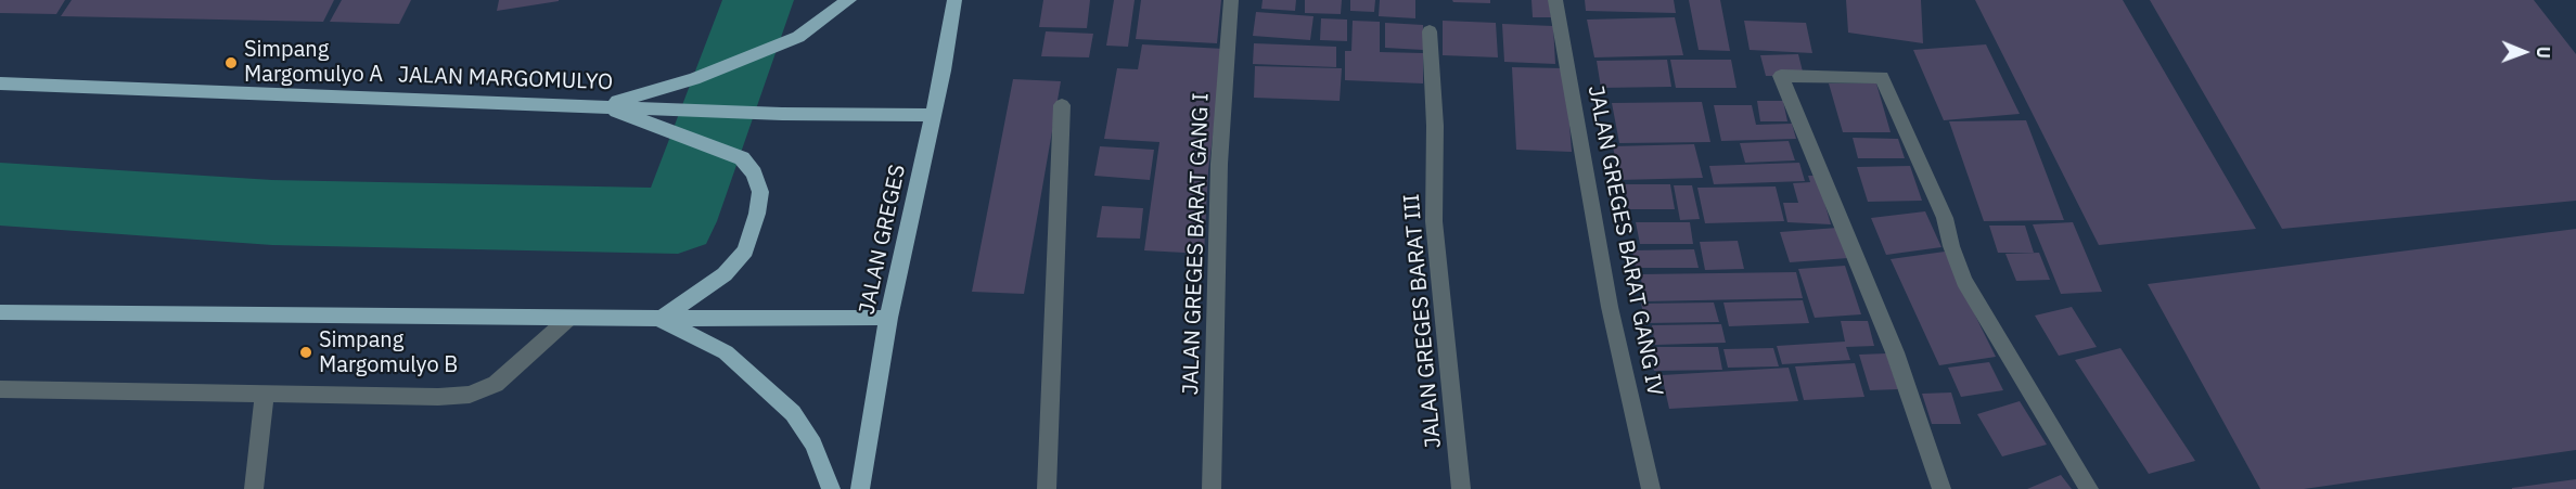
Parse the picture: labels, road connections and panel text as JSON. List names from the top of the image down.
{
  "streets": {
    "highway": ["JALAN MARGOMULYO", "JALAN GREGES"],
    "street": ["JALAN GREGES BARAT GANG IV", "JALAN GREGES BARAT GANG I", "JALAN GREGES BARAT III"]
  },
  "crossings": [
    ["JALAN MARGOMULYO", "JALAN GREGES"]
  ],
  "places": ["Simpang Margomulyo A", "Simpang Margomulyo B"],
  "north": "right"
}
